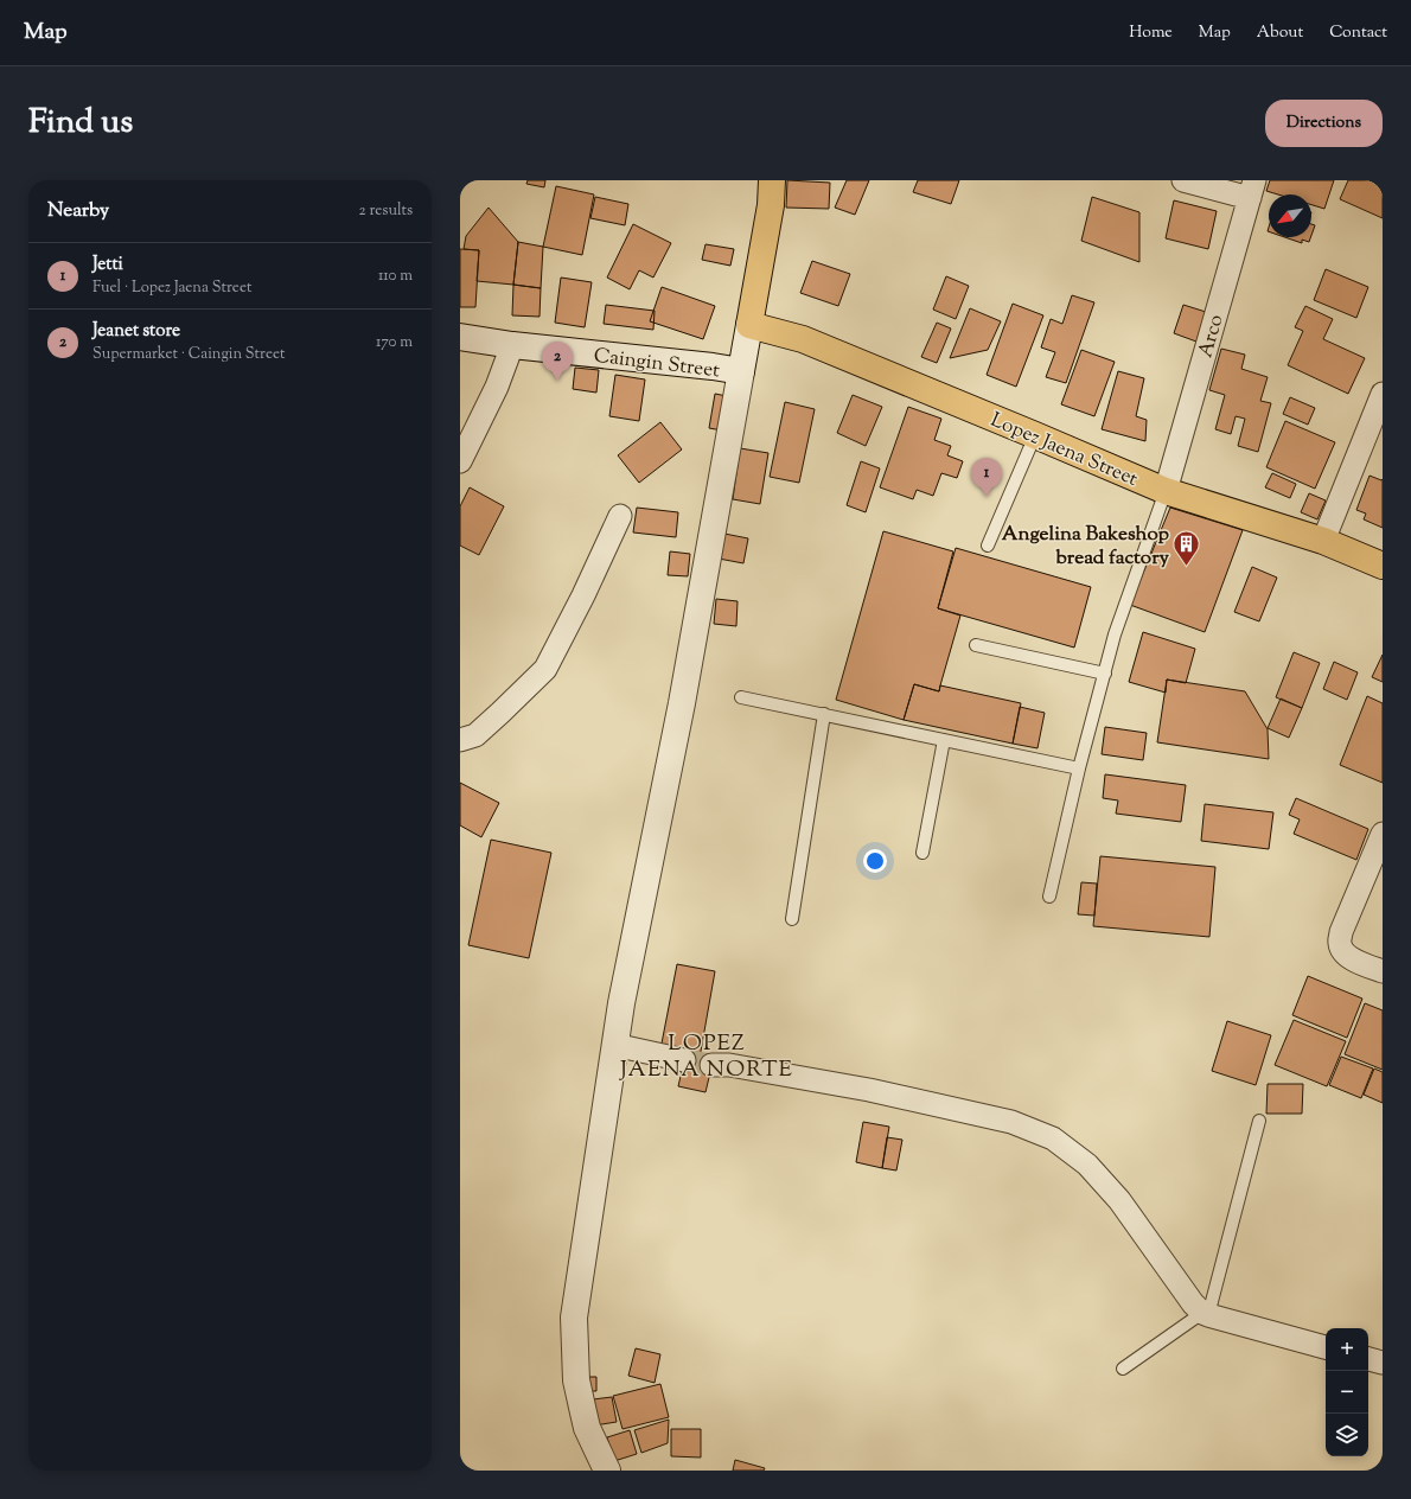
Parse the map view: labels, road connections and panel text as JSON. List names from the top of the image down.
{
  "streets": {
    "main road": ["Lopez Jaena Street"],
    "street": ["Arco", "Caingin Street"]
  },
  "crossings": [
    ["Arco", "Lopez Jaena Street"]
  ],
  "districts": ["LOPEZ JAENA NORTE"],
  "places": {
    "building": ["Angelina Bakeshop bread factory"]
  },
  "north": "bottom left",
  "page": {
    "header": "Map",
    "nav": [
      "Home",
      "Map",
      "About",
      "Contact"
    ],
    "title": "Find us",
    "buttons": "Directions",
    "heading": ["Nearby", "2 results"],
    "list": [
      {
        "mark": "1",
        "name": "Jetti",
        "note": "Fuel · Lopez Jaena Street",
        "value": "110 m"
      },
      {
        "mark": "2",
        "name": "Jeanet store",
        "note": "Supermarket · Caingin Street",
        "value": "170 m"
      }
    ],
    "pins": ["2", "1"],
    "map_buttons": ["+", "−"]
  }
}
